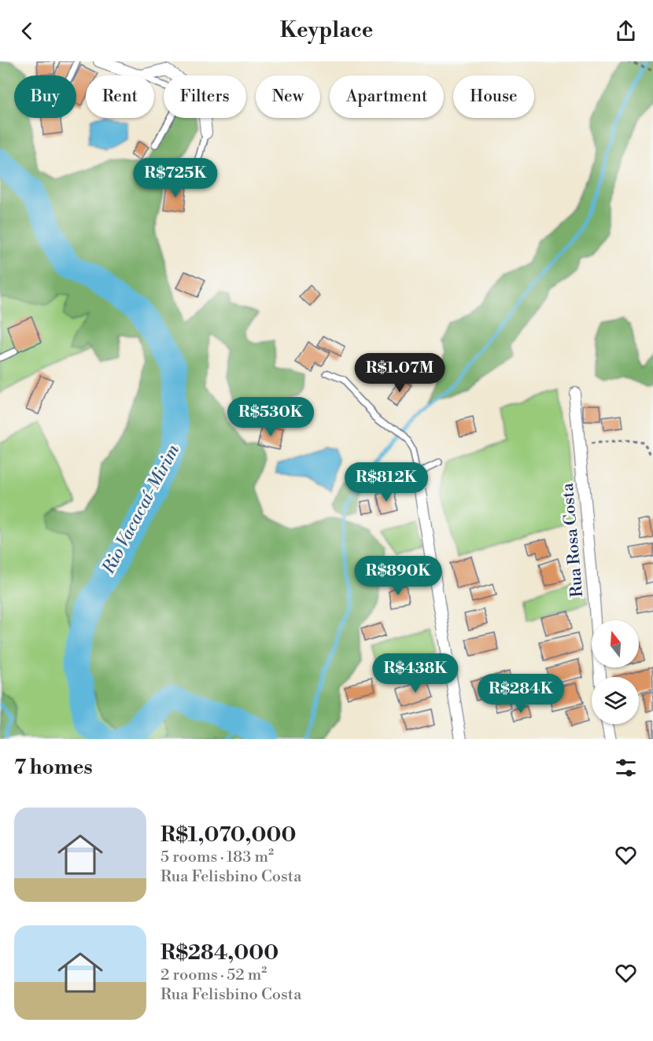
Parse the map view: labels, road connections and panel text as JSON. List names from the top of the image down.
{
  "streets": {
    "street": ["Rua Rosa Costa"]
  },
  "water": ["Rio Vacacaí-Mirim"],
  "north": "top",
  "page": {
    "header": "Keyplace",
    "chip": [
      "Buy",
      "Rent",
      "Filters",
      "New",
      "Apartment",
      "House"
    ],
    "price": [
      "R$725K",
      "R$1.07M",
      "R$530K",
      "R$812K",
      "R$890K",
      "R$438K",
      "R$284K"
    ],
    "heading": "7 homes",
    "list": [
      {
        "name": "R$1,070,000",
        "note": "5 rooms · 183 m² · Rua Felisbino Costa"
      },
      {
        "name": "R$284,000",
        "note": "2 rooms · 52 m² · Rua Felisbino Costa"
      }
    ]
  }
}
